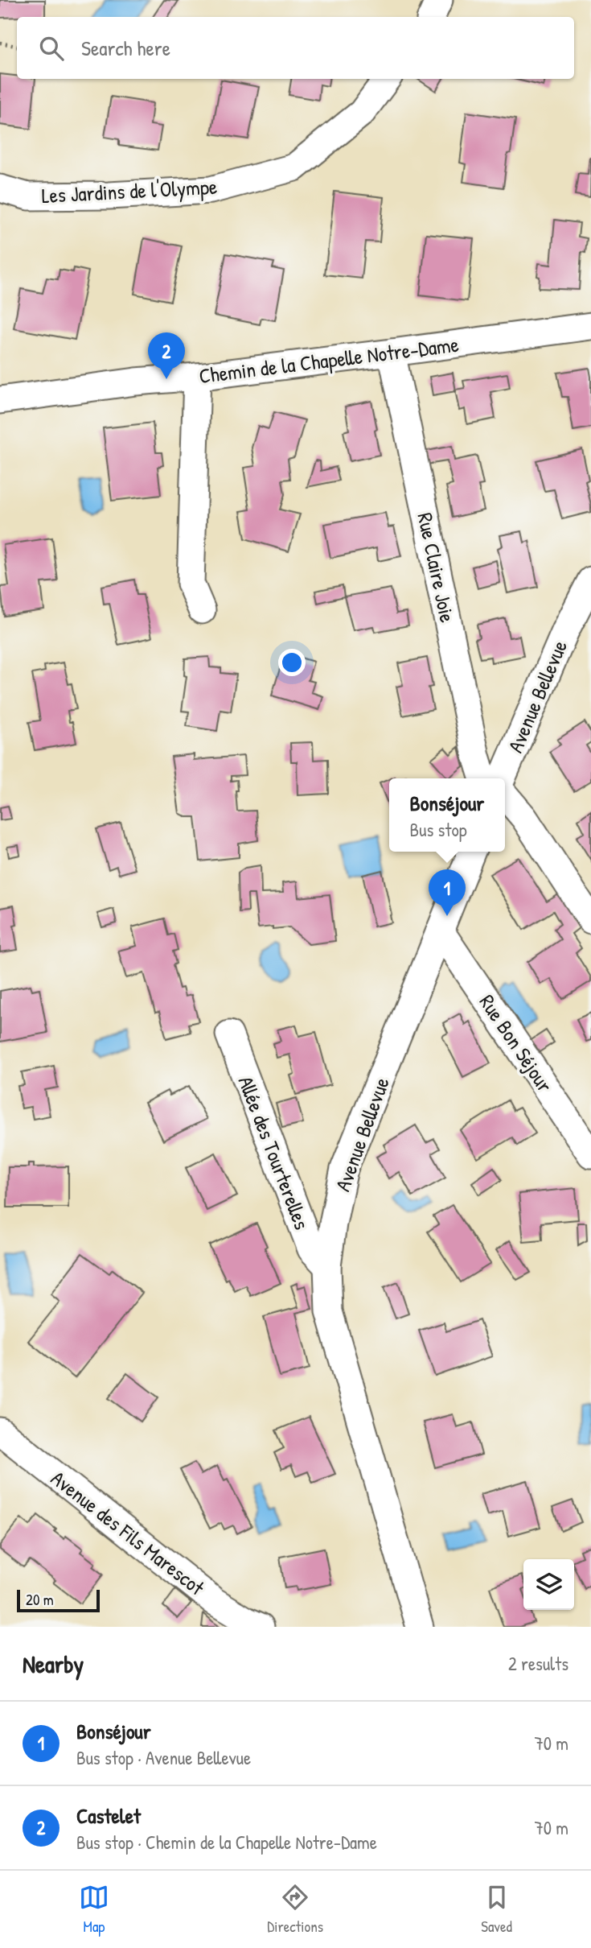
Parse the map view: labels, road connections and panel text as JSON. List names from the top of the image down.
{
  "streets": {
    "street": [
      "Les Jardins de l'Olympe",
      "Chemin de la Chapelle Notre-Dame",
      "Rue Claire Joie",
      "Avenue Bellevue",
      "Rue Bon Séjour",
      "Allée des Tourterelles",
      "Avenue des Fils Marescot"
    ]
  },
  "crossings": [
    ["Chemin de la Chapelle Notre-Dame", "Rue Claire Joie"],
    ["Avenue Bellevue", "Rue Bon Séjour"],
    ["Avenue Bellevue", "Allée des Tourterelles"]
  ],
  "scale_bar": "20 m",
  "page": {
    "search": "Search here",
    "pins": ["2", "1"],
    "popup": ["Bonséjour", "Bus stop"],
    "scale": "20 m",
    "heading": ["Nearby", "2 results"],
    "list": [
      {
        "mark": "1",
        "name": "Bonséjour",
        "note": "Bus stop · Avenue Bellevue",
        "value": "70 m"
      },
      {
        "mark": "2",
        "name": "Castelet",
        "note": "Bus stop · Chemin de la Chapelle Notre-Dame",
        "value": "70 m"
      }
    ],
    "nav": ["Map", "Directions", "Saved"]
  }
}
